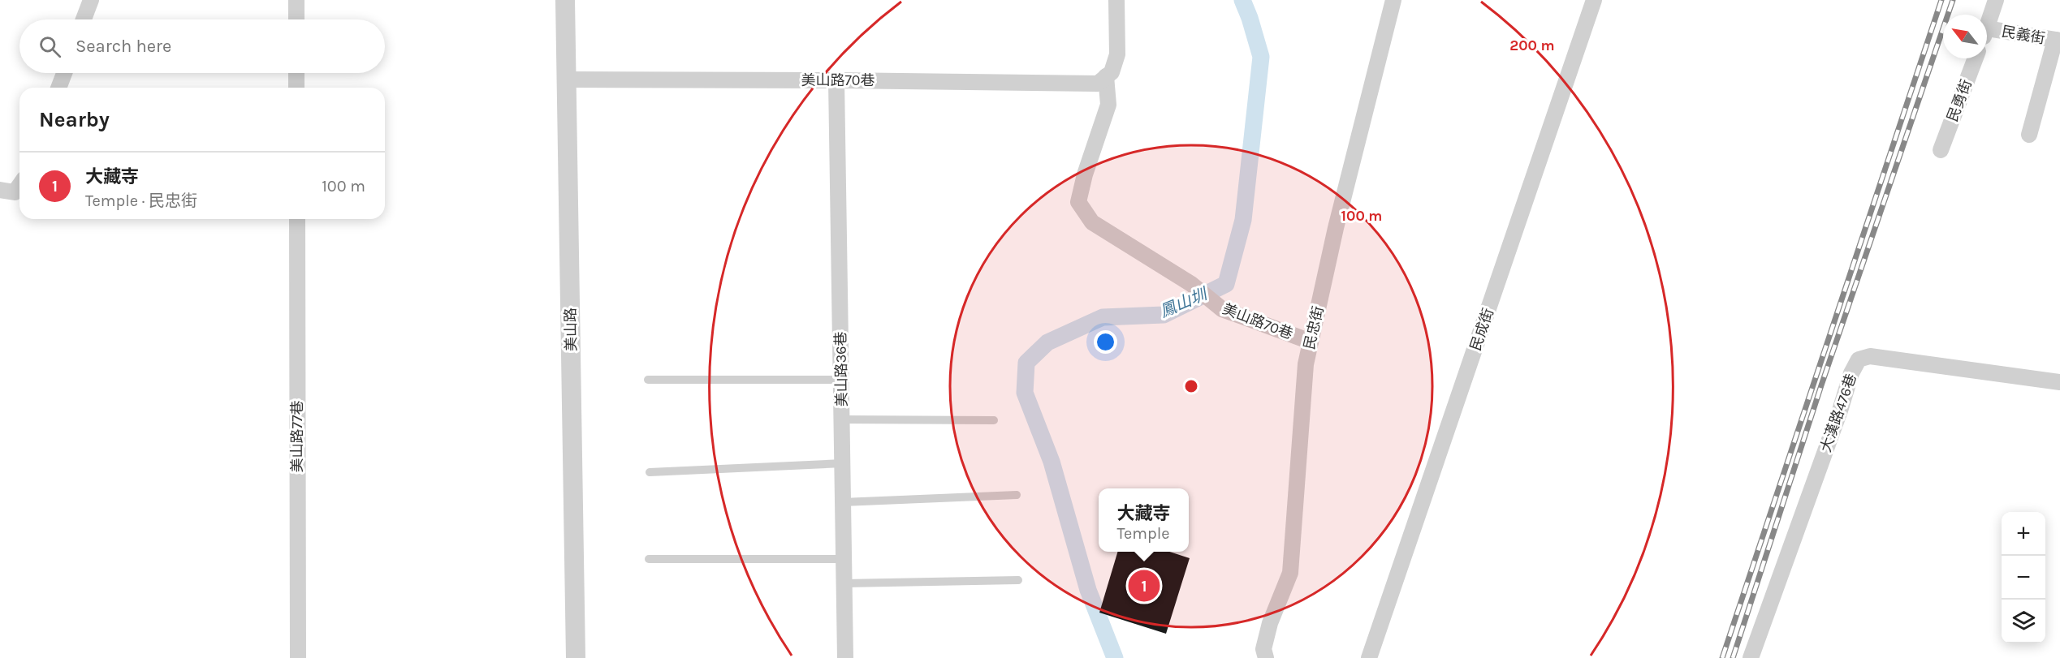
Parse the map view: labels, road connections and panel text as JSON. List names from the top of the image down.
{
  "streets": {
    "street": [
      "民義街",
      "美山路70巷",
      "民勇街",
      "民忠街",
      "美山路",
      "民成街",
      "美山路36巷",
      "大漢路476巷",
      "美山路77巷"
    ]
  },
  "crossings": [
    ["民義街", "民勇街"],
    ["美山路70巷", "民忠街"],
    ["美山路70巷", "美山路"],
    ["美山路70巷", "美山路36巷"]
  ],
  "water": ["鳳山圳"],
  "north": "top left",
  "page": {
    "search": "Search here",
    "heading": "Nearby",
    "list": [
      {
        "mark": "1",
        "name": "大藏寺",
        "note": "Temple · 民忠街",
        "value": "100 m"
      }
    ],
    "popup": ["大藏寺", "Temple"],
    "map_buttons": ["+", "−"],
    "pins": "1"
  },
  "rings": ["200 m", "100 m"]
}
